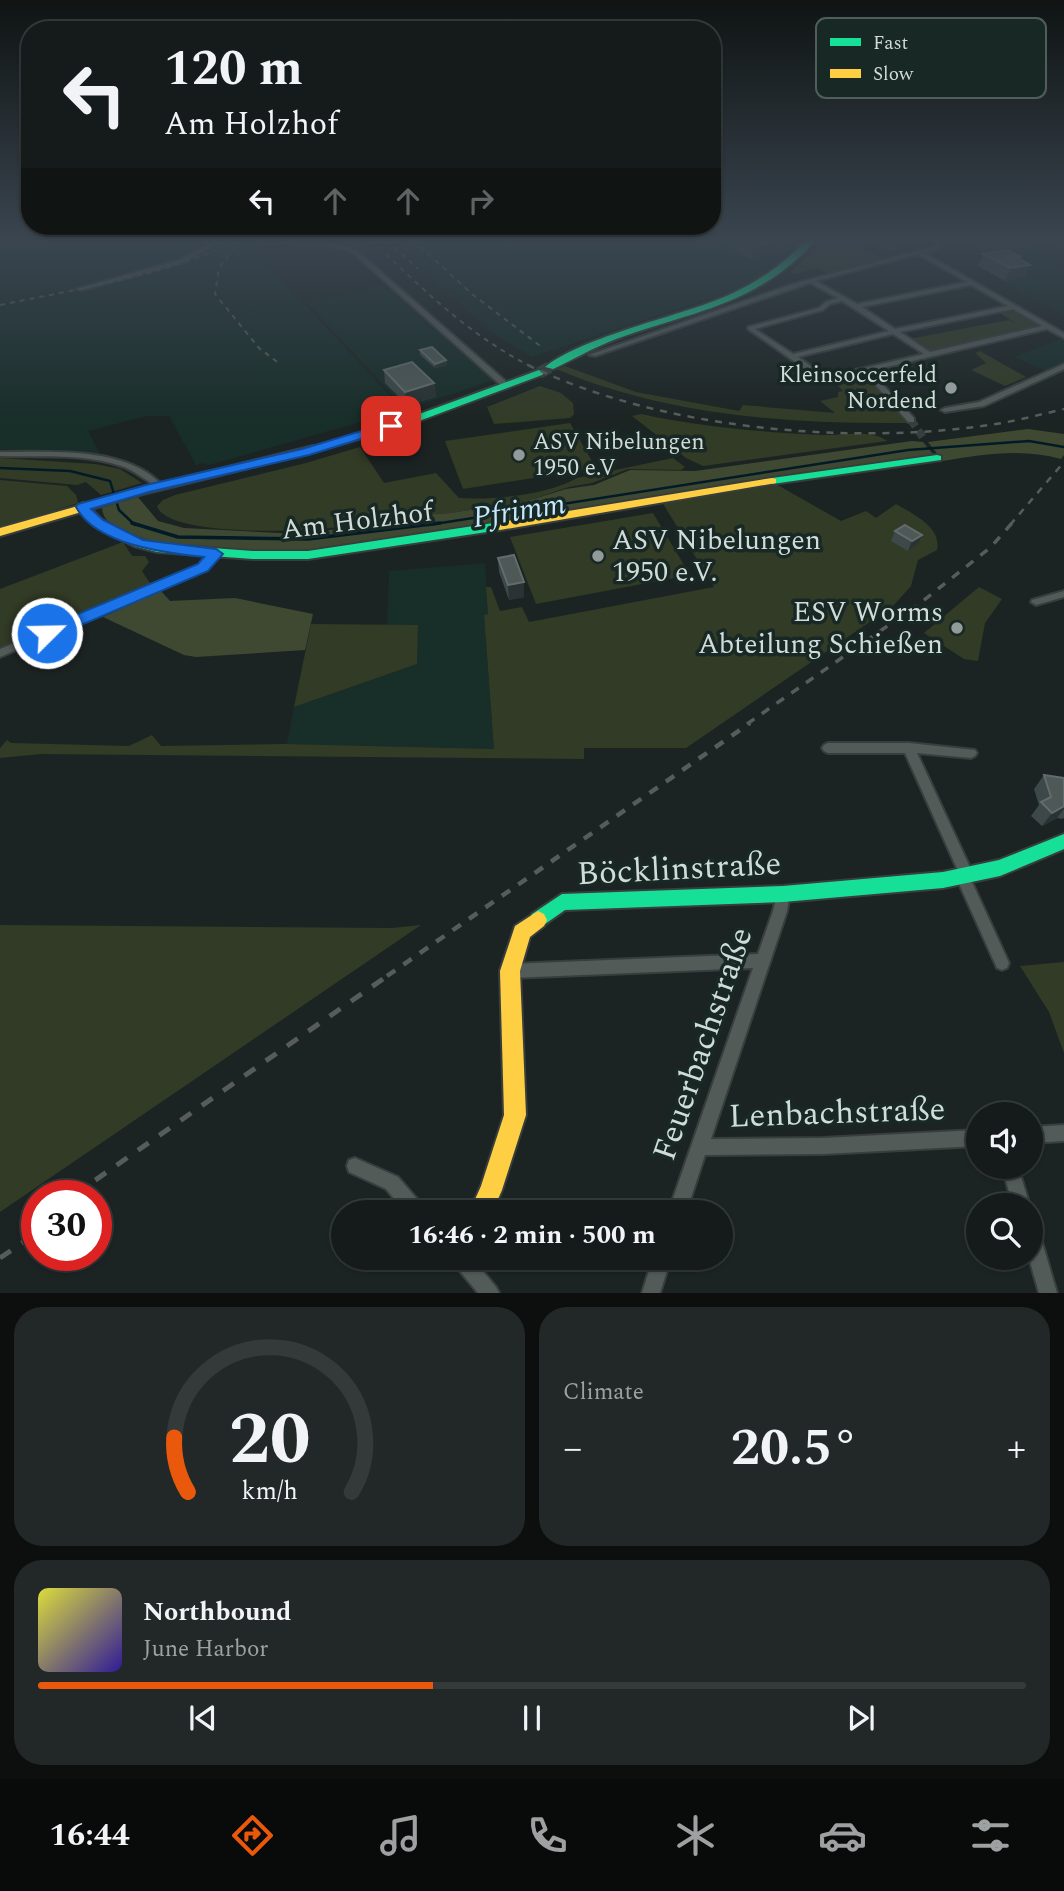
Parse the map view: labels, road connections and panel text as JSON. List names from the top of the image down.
{
  "streets": {
    "street": [
      "Am Holzhof",
      "Böcklinstraße",
      "Feuerbachstraße",
      "Lenbachstraße"
    ]
  },
  "crossings": [
    ["Böcklinstraße", "Feuerbachstraße"],
    ["Feuerbachstraße", "Lenbachstraße"]
  ],
  "water": ["Pfrimm"],
  "places": [
    "Kleinsoccerfeld Nordend",
    "ASV Nibelungen 1950 e.V",
    "ASV Nibelungen 1950 e.V.",
    "ESV Worms Abteilung Schießen"
  ],
  "legend": ["Fast", "Slow"],
  "page": {
    "turn": ["120 m", "Am Holzhof"],
    "limit": "30",
    "trip": "16:46 · 2 min · 500 m",
    "tile": "Climate",
    "heat": ["−", "20.5°", "+"],
    "song": ["Northbound", "June Harbor"],
    "tabs": "16:44",
    "gauge": ["20", "km/h"]
  }
}
